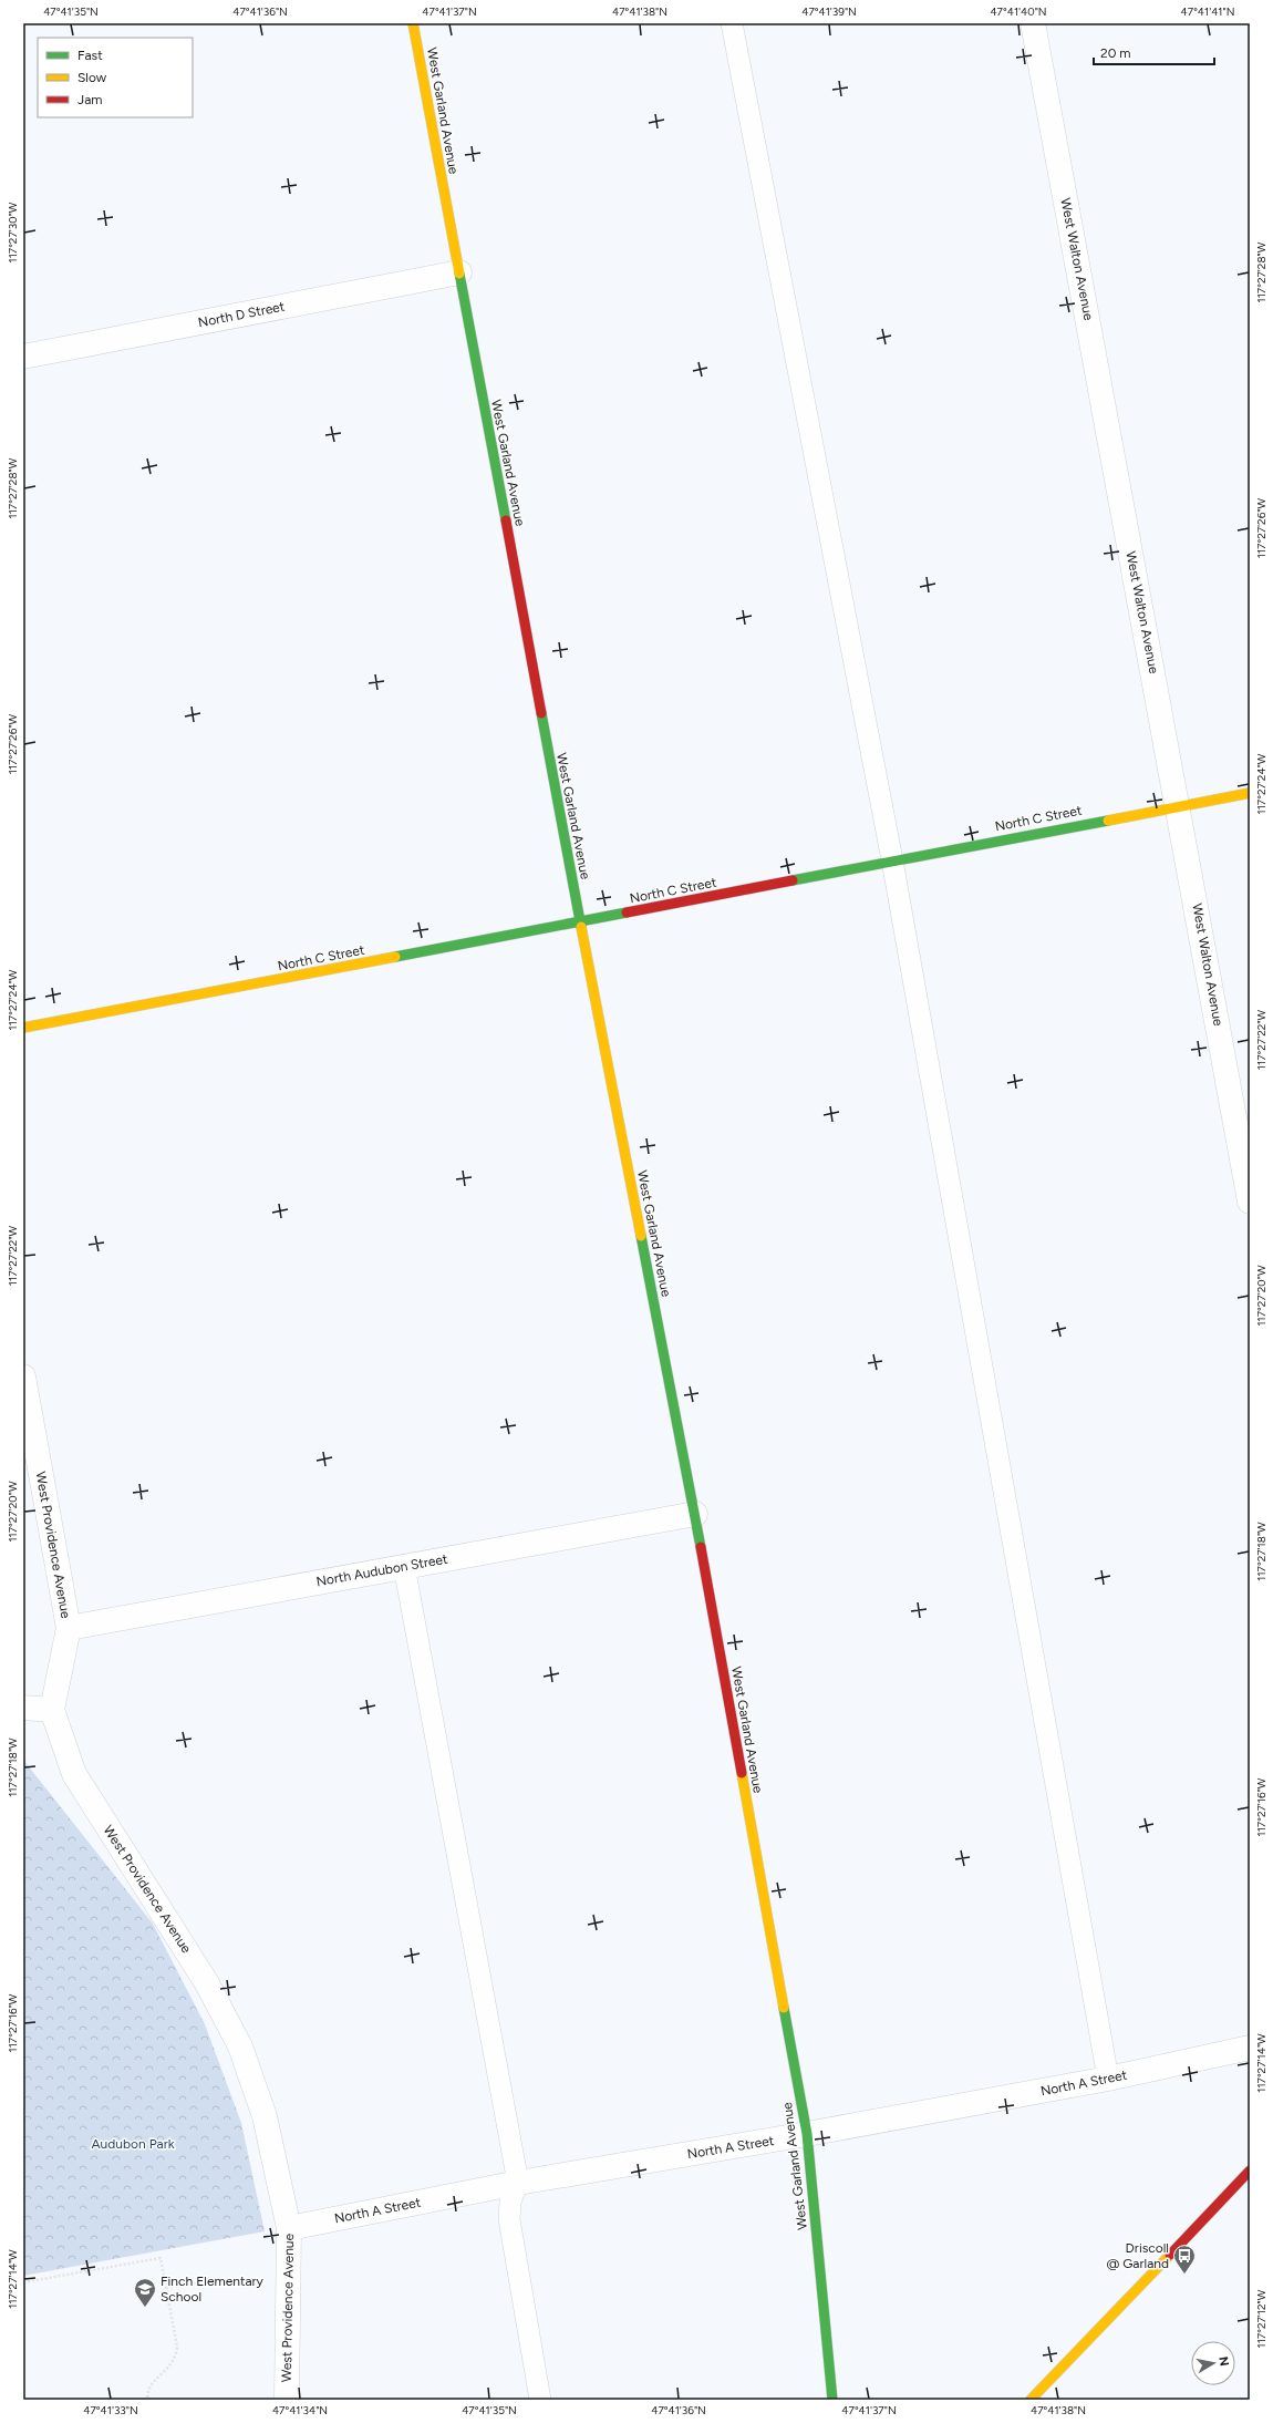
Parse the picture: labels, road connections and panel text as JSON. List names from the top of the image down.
{
  "streets": {
    "street": [
      "West Garland Avenue",
      "West Walton Avenue",
      "North D Street",
      "North C Street",
      "West Providence Avenue",
      "North Audubon Street",
      "North A Street"
    ]
  },
  "crossings": [
    ["West Garland Avenue", "North D Street"],
    ["West Garland Avenue", "North C Street"],
    ["West Garland Avenue", "North Audubon Street"],
    ["West Garland Avenue", "North A Street"],
    ["West Walton Avenue", "North C Street"],
    ["West Providence Avenue", "North Audubon Street"],
    ["West Providence Avenue", "North A Street"]
  ],
  "parks": ["Audubon Park"],
  "places": {
    "bus stop": ["Driscoll @ Garland"],
    "school or university": ["Finch Elementary School"]
  },
  "legend": ["Fast", "Slow", "Jam"],
  "scale_bar": "20 m",
  "north": "right",
  "coordinates": [
    "47°41'35\"N",
    "47°41'36\"N",
    "47°41'37\"N",
    "47°41'38\"N",
    "47°41'39\"N",
    "47°41'40\"N",
    "47°41'41\"N",
    "117°27'30\"W",
    "117°27'28\"W",
    "117°27'26\"W",
    "117°27'24\"W",
    "117°27'22\"W",
    "117°27'20\"W",
    "117°27'18\"W",
    "117°27'16\"W",
    "117°27'14\"W",
    "117°27'12\"W",
    "47°41'33\"N",
    "47°41'34\"N"
  ]
}
